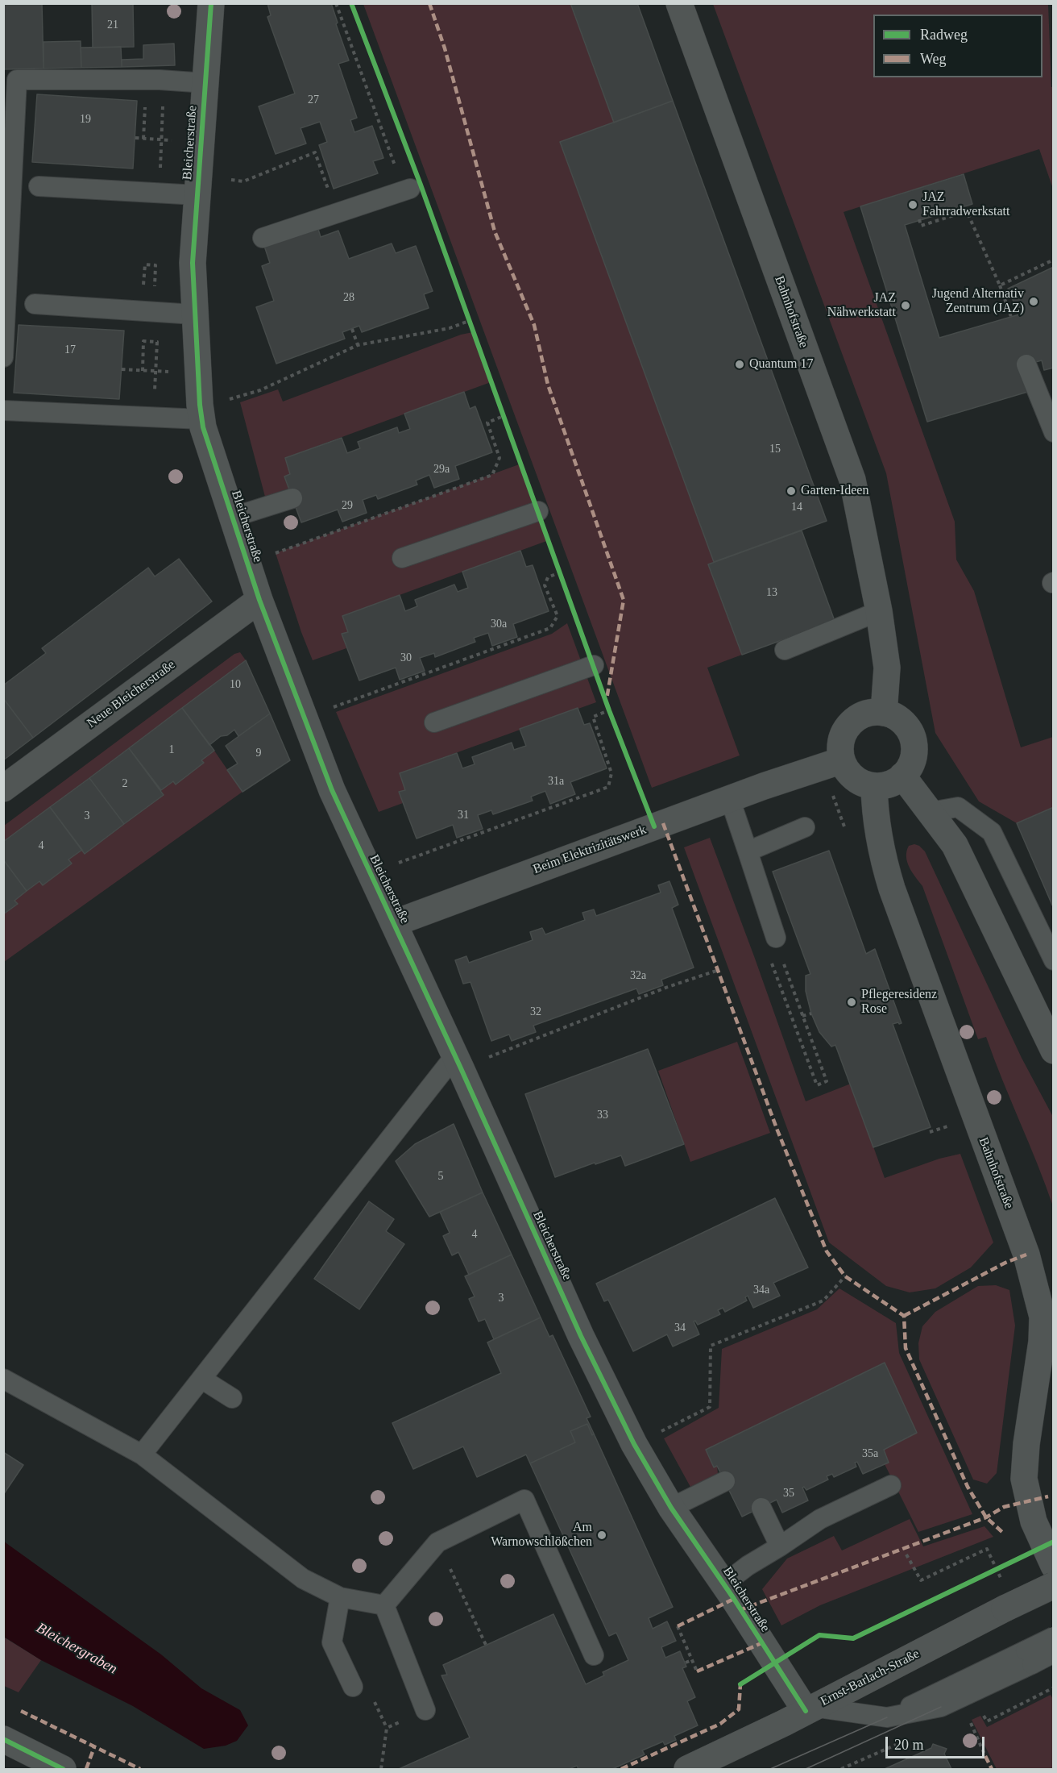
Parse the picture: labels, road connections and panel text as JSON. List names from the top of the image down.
{
  "streets": {
    "street": [
      "Bleicherstraße",
      "Bahnhofstraße",
      "Neue Bleicherstraße",
      "Beim Elektrizitätswerk",
      "Ernst-Barlach-Straße"
    ]
  },
  "crossings": [
    ["Bleicherstraße", "Neue Bleicherstraße"],
    ["Bleicherstraße", "Beim Elektrizitätswerk"],
    ["Bleicherstraße", "Ernst-Barlach-Straße"],
    ["Bahnhofstraße", "Beim Elektrizitätswerk"]
  ],
  "water": ["Bleichergraben"],
  "places": [
    "JAZ Fahrradwerkstatt",
    "Jugend Alternativ Zentrum (JAZ)",
    "JAZ Nähwerkstatt",
    "Quantum 17",
    "Garten-Ideen",
    "Pflegeresidenz Rose",
    "Am Warnowschlößchen"
  ],
  "house_numbers": [
    "21",
    "27",
    "19",
    "28",
    "17",
    "15",
    "29a",
    "29",
    "14",
    "13",
    "30a",
    "30",
    "10",
    "1",
    "9",
    "31a",
    "2",
    "31",
    "3",
    "4",
    "32a",
    "32",
    "33",
    "5",
    "4",
    "34a",
    "3",
    "34",
    "35a",
    "35"
  ],
  "legend": ["Radweg", "Weg"],
  "scale_bar": "20 m"
}
